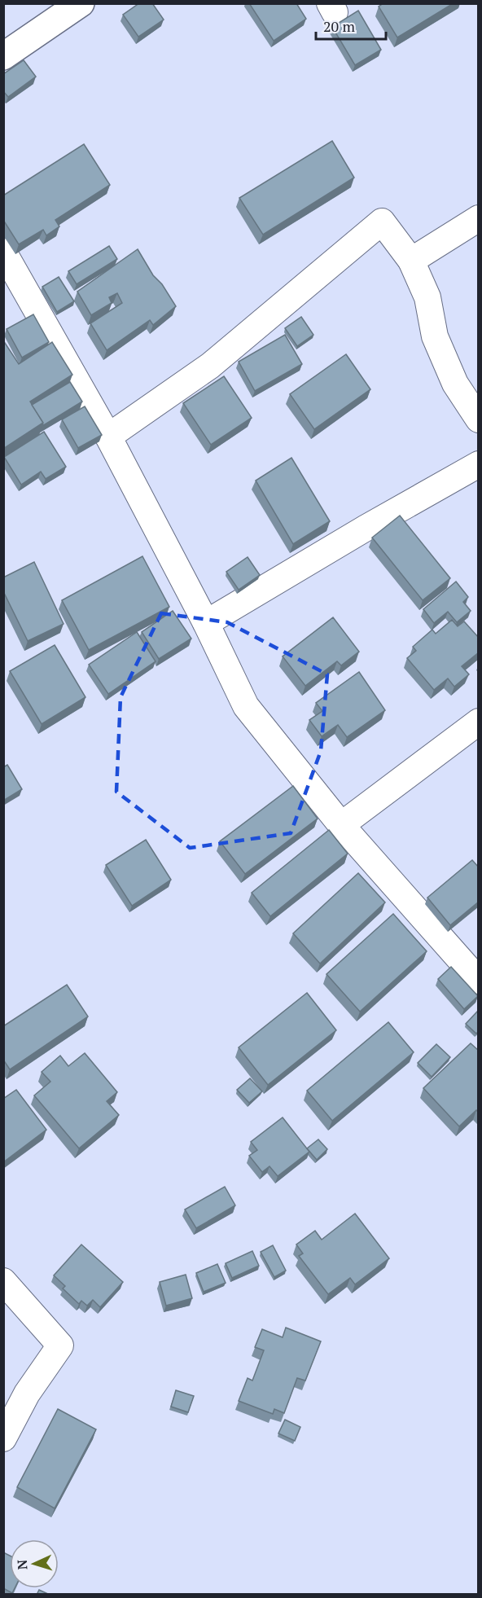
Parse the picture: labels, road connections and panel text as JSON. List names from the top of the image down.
{
  "scale_bar": "20 m",
  "north": "left"
}
